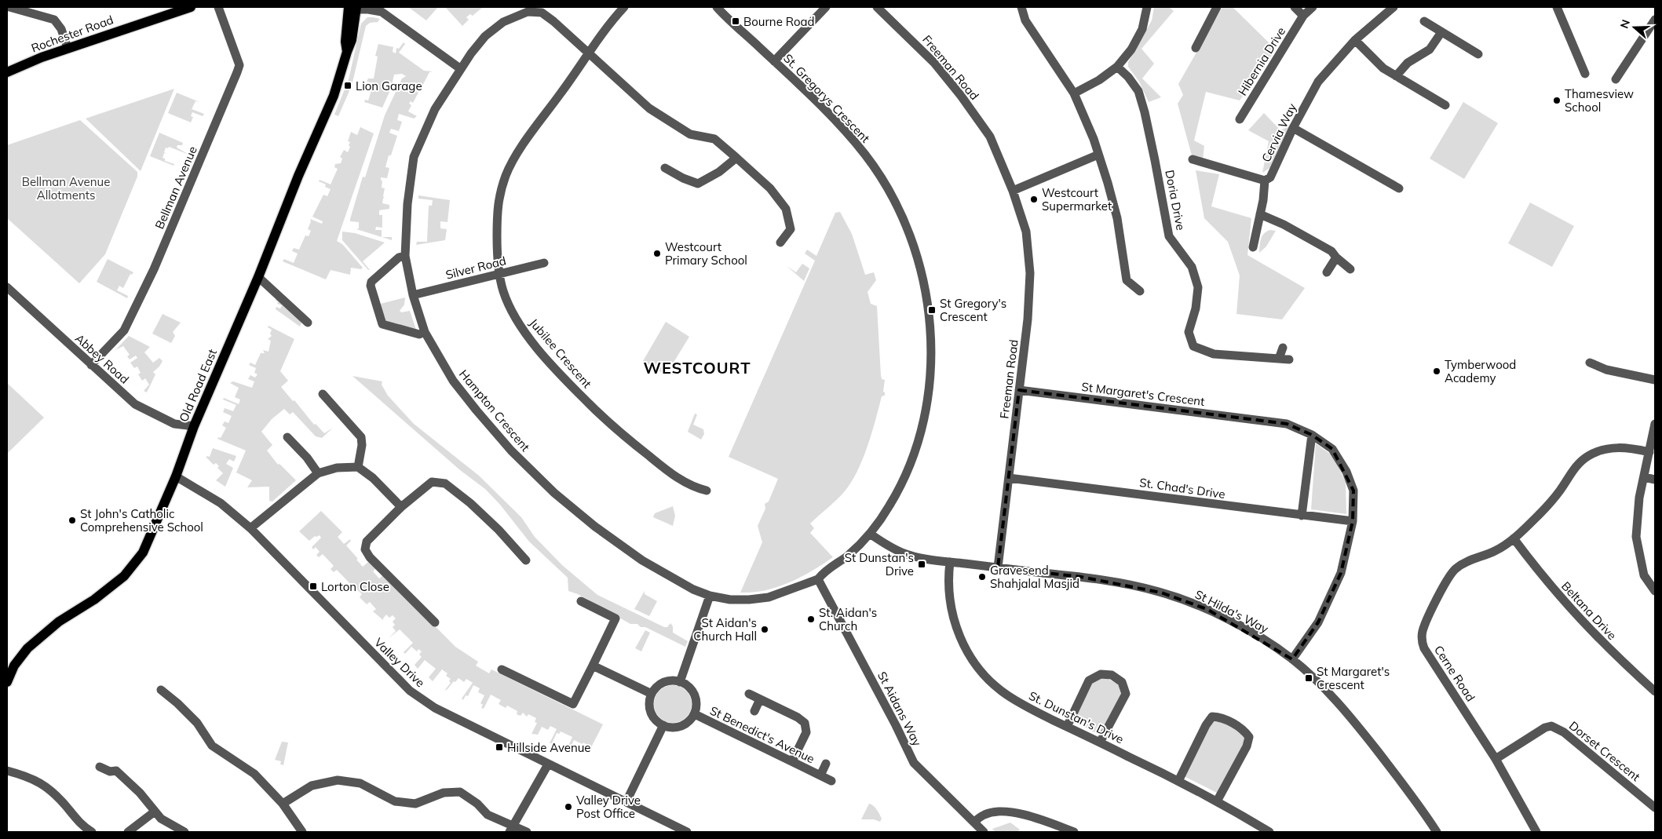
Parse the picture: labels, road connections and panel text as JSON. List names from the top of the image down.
{
  "streets": {
    "main road": ["Rochester Road", "Old Road East"],
    "street": [
      "Hibernia Drive",
      "Freeman Road",
      "St. Gregorys Crescent",
      "Cervia Way",
      "Bellman Avenue",
      "Doria Drive",
      "Silver Road",
      "Jubilee Crescent",
      "Abbey Road",
      "St Margaret's Crescent",
      "Hampton Crescent",
      "St. Chad's Drive",
      "Beltana Drive",
      "St Hilda's Way",
      "Valley Drive",
      "Cerne Road",
      "St Aidans Way",
      "St. Dunstan's Drive",
      "St Benedict's Avenue",
      "Dorset Crescent"
    ]
  },
  "crossings": [
    ["Freeman Road", "St Margaret's Crescent"],
    ["Freeman Road", "St. Chad's Drive"],
    ["Freeman Road", "St Hilda's Way"],
    ["St. Gregorys Crescent", "St Hilda's Way"],
    ["St. Gregorys Crescent", "St Aidans Way"],
    ["Bellman Avenue", "Abbey Road"],
    ["Silver Road", "Jubilee Crescent"],
    ["Silver Road", "Hampton Crescent"],
    ["Jubilee Crescent", "Hampton Crescent"],
    ["Abbey Road", "Old Road East"],
    ["Old Road East", "Valley Drive"],
    ["St Margaret's Crescent", "St. Chad's Drive"],
    ["St Margaret's Crescent", "St Hilda's Way"],
    ["Beltana Drive", "Cerne Road"],
    ["St Hilda's Way", "St. Dunstan's Drive"],
    ["Cerne Road", "Dorset Crescent"]
  ],
  "districts": ["WESTCOURT"],
  "parks": ["Bellman Avenue Allotments"],
  "places": {
    "transit": [
      "Bourne Road",
      "Lion Garage",
      "St Gregory's Crescent",
      "St Dunstan's Drive",
      "Lorton Close",
      "St Margaret's Crescent",
      "Hillside Avenue"
    ],
    "other": [
      "Thamesview School",
      "Westcourt Supermarket",
      "Westcourt Primary School",
      "Tymberwood Academy",
      "St John's Catholic Comprehensive School",
      "Gravesend Shahjalal Masjid",
      "St. Aidan's Church",
      "St Aidan's Church Hall",
      "Valley Drive Post Office"
    ]
  },
  "north": "left"
}
